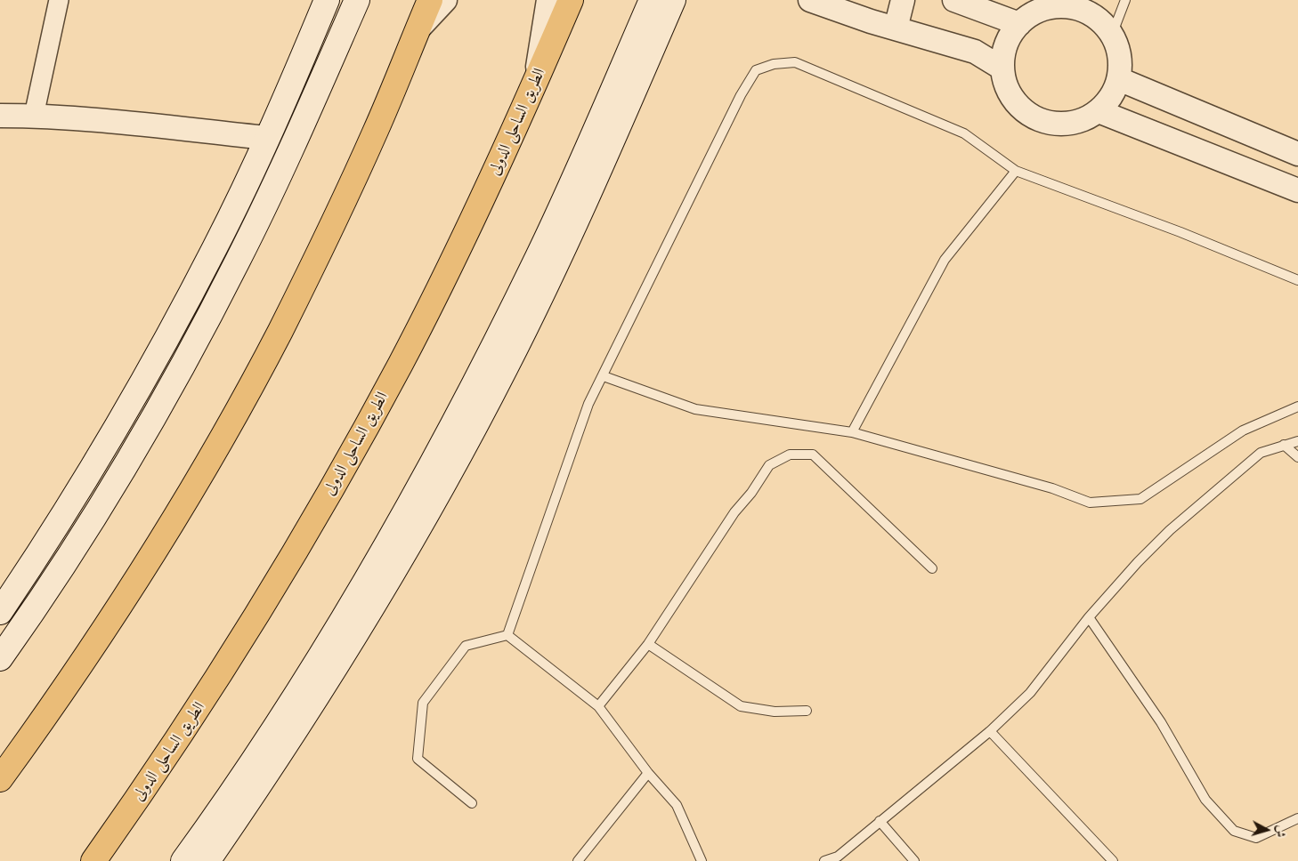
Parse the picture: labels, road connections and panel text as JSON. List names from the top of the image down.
{
  "streets": {
    "highway": ["الطريق الساحلى الدولى"]
  },
  "north": "right"
}
